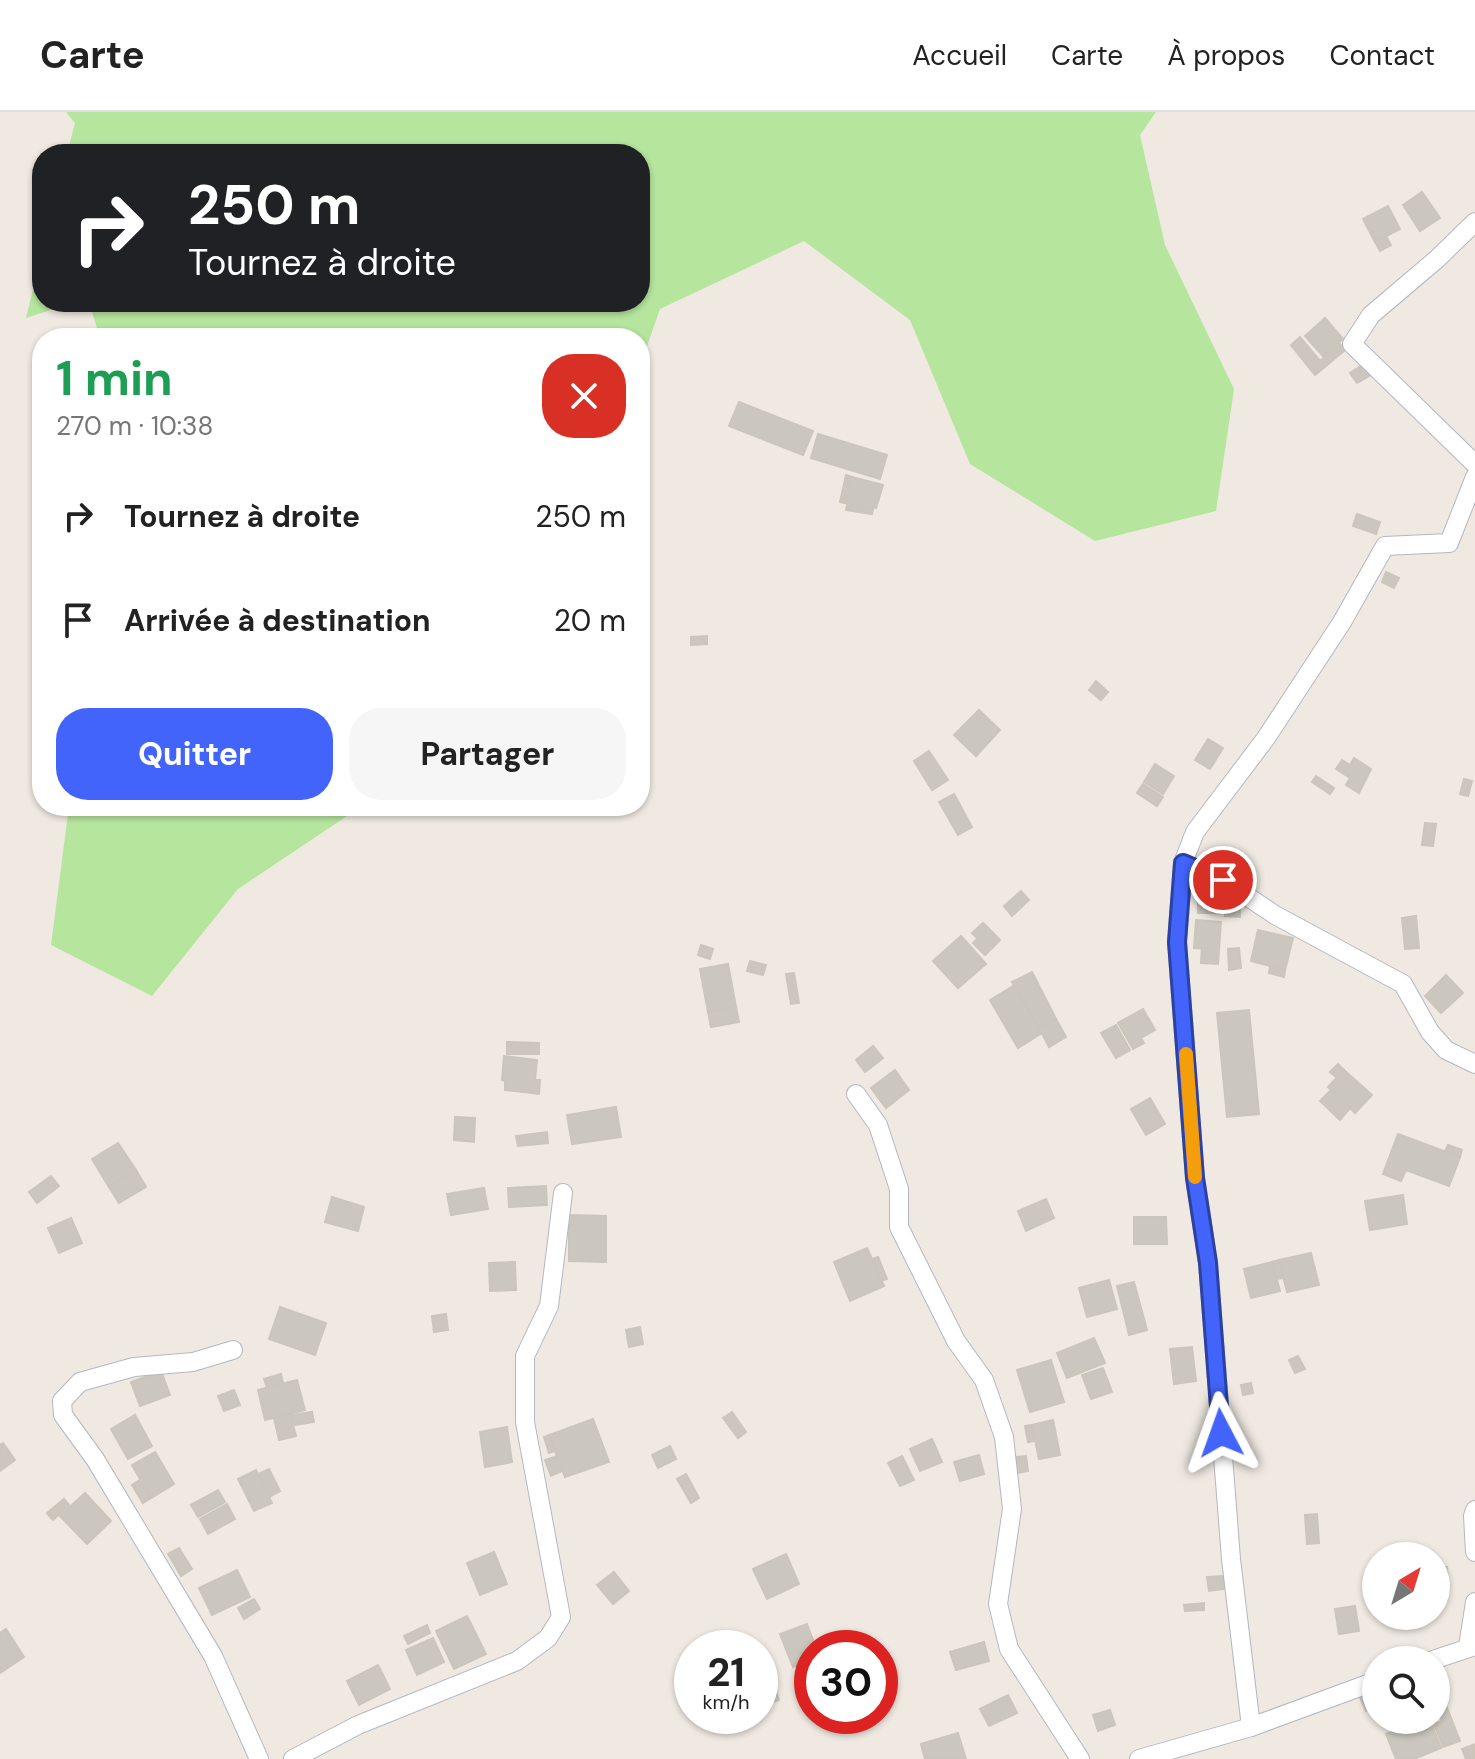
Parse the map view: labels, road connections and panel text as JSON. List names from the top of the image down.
{
  "north": "top right",
  "page": {
    "header": "Carte",
    "nav": [
      "Accueil",
      "Carte",
      "À propos",
      "Contact"
    ],
    "turn": ["250 m", "Tournez à droite"],
    "heading": ["1 min", "270 m · 10:38"],
    "list": [
      {
        "name": "Tournez à droite",
        "value": "250 m"
      },
      {
        "name": "Arrivée à destination",
        "value": "20 m"
      }
    ],
    "buttons": ["Quitter", "Partager"],
    "speed": "21 km/h",
    "limit": "30"
  }
}
